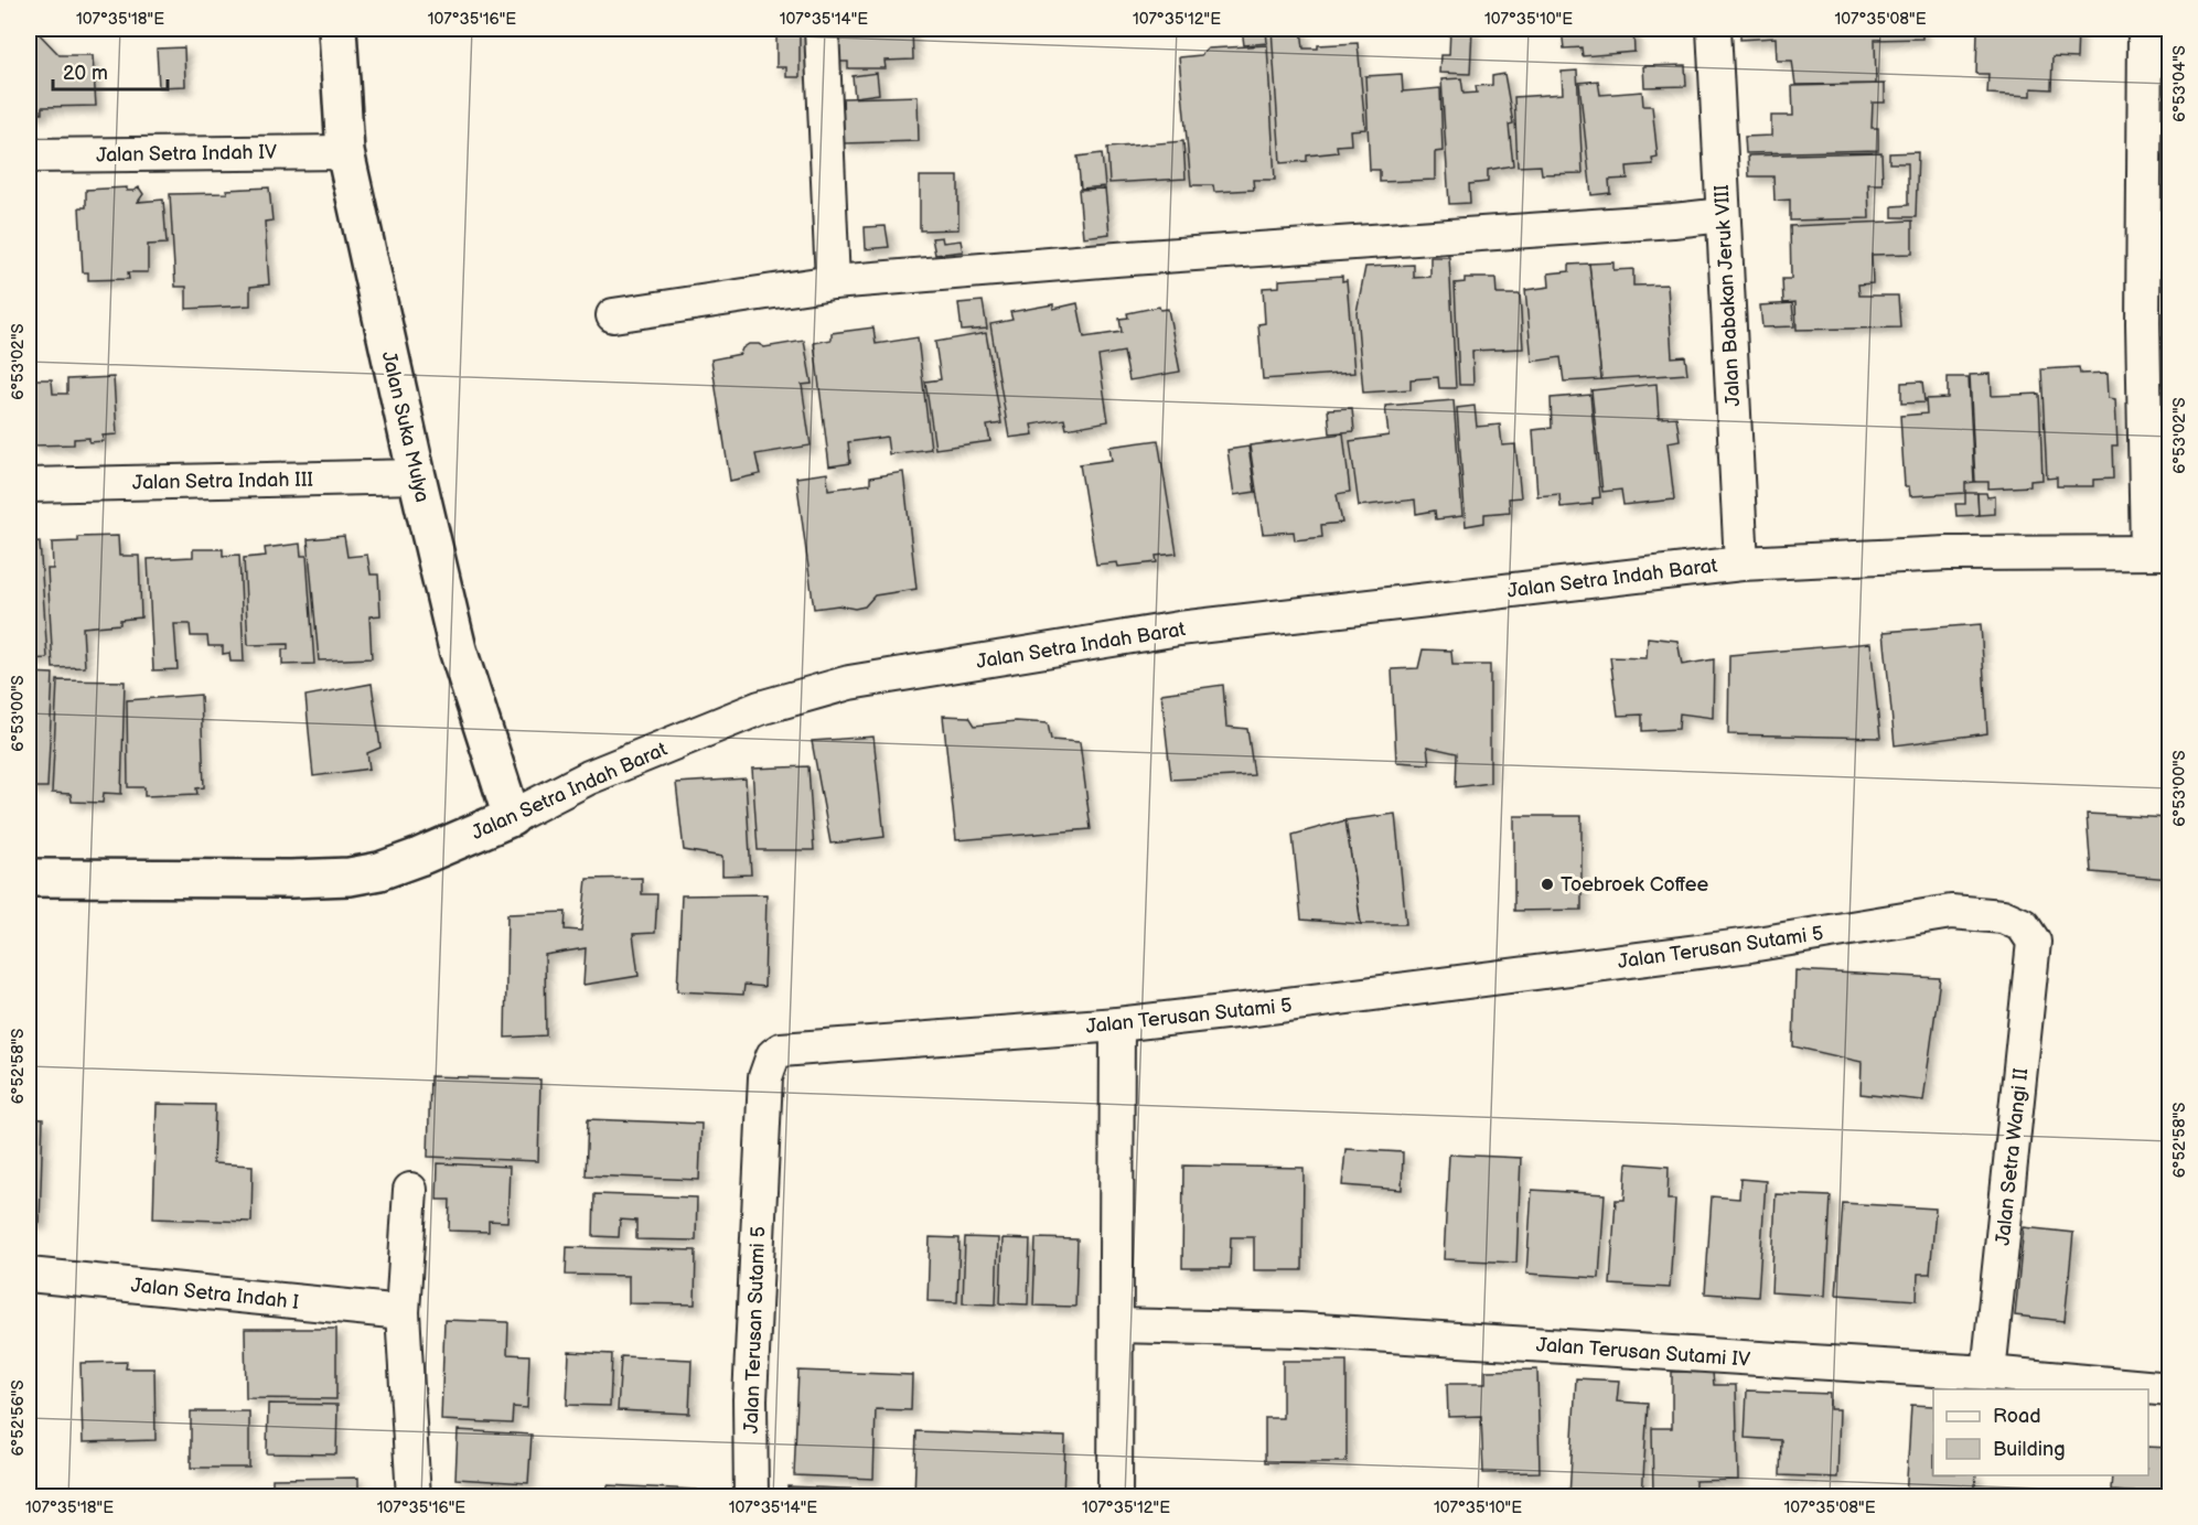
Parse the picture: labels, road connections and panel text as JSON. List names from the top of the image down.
{
  "streets": {
    "street": [
      "Jalan Setra Indah IV",
      "Jalan Babakan Jeruk VIII",
      "Jalan Suka Mulya",
      "Jalan Setra Indah III",
      "Jalan Setra Indah Barat",
      "Jalan Terusan Sutami 5",
      "Jalan Setra Wangi II",
      "Jalan Setra Indah I",
      "Jalan Terusan Sutami IV"
    ]
  },
  "crossings": [
    ["Jalan Setra Indah IV", "Jalan Suka Mulya"],
    ["Jalan Babakan Jeruk VIII", "Jalan Setra Indah Barat"],
    ["Jalan Suka Mulya", "Jalan Setra Indah III"],
    ["Jalan Suka Mulya", "Jalan Setra Indah Barat"],
    ["Jalan Terusan Sutami 5", "Jalan Setra Wangi II"],
    ["Jalan Setra Wangi II", "Jalan Terusan Sutami IV"]
  ],
  "places": ["Toebroek Coffee"],
  "legend": ["Road", "Building"],
  "scale_bar": "20 m",
  "coordinates": [
    "107°35'18\"E",
    "107°35'16\"E",
    "107°35'14\"E",
    "107°35'12\"E",
    "107°35'10\"E",
    "107°35'08\"E",
    "6°53'04\"S",
    "6°53'02\"S",
    "6°53'00\"S",
    "6°52'58\"S",
    "6°52'56\"S"
  ]
}
